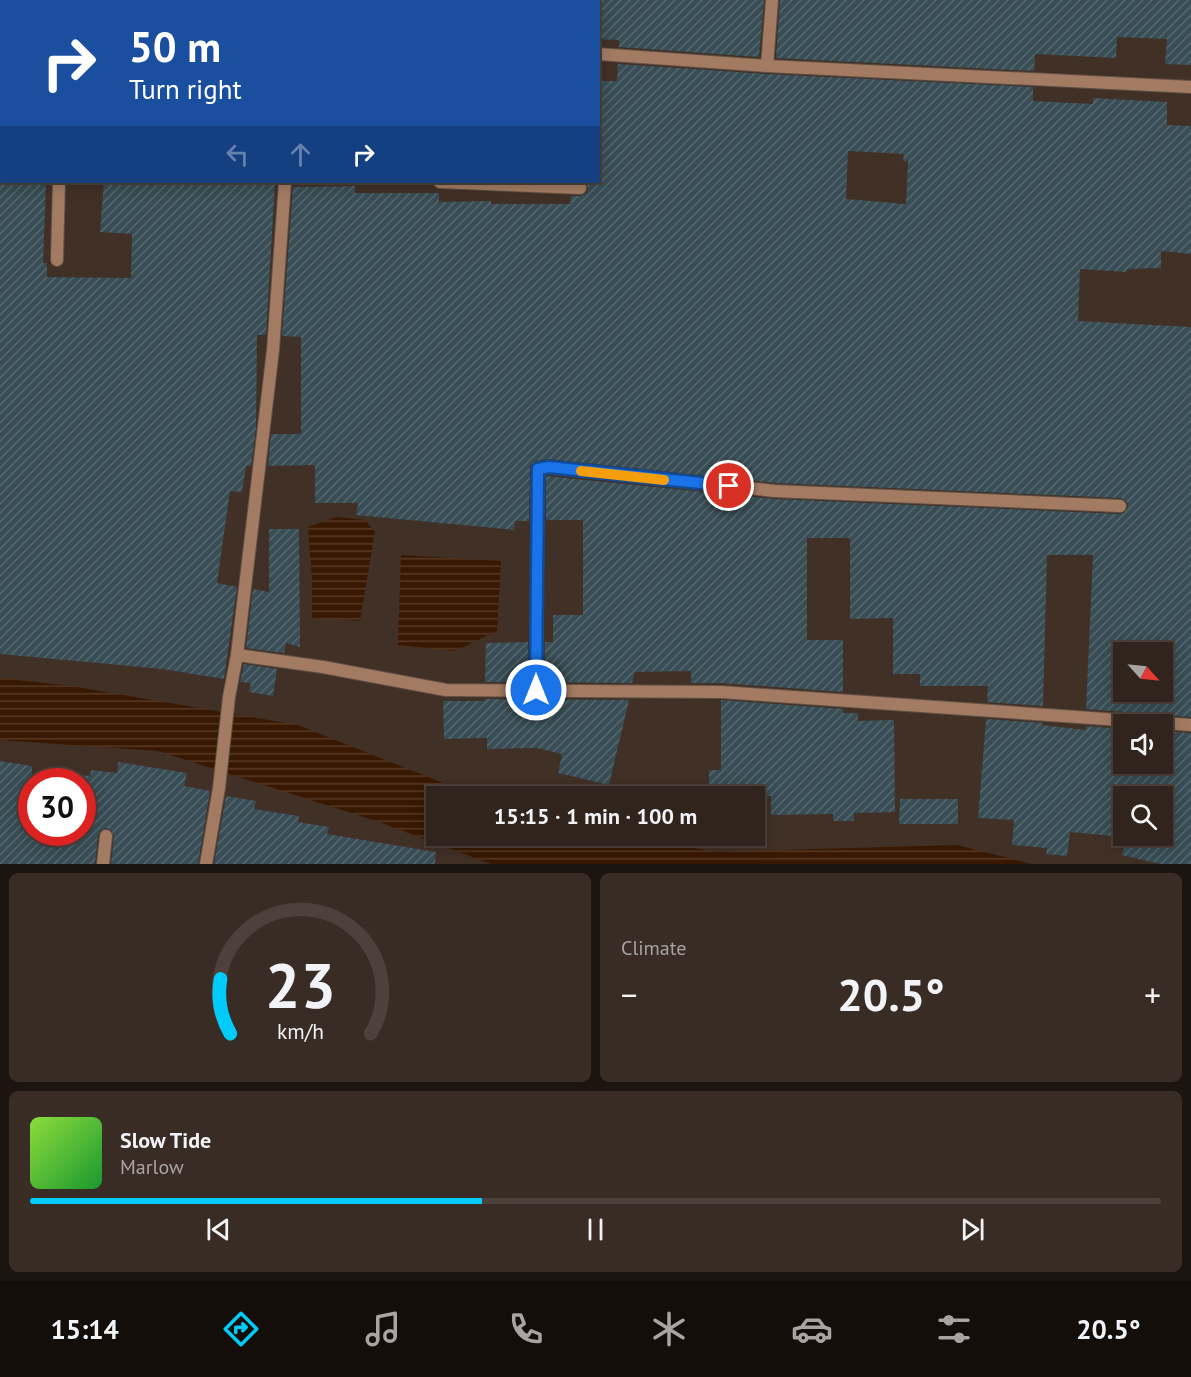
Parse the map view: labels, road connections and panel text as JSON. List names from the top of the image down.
{
  "north": "bottom right",
  "page": {
    "turn": ["50 m", "Turn right"],
    "limit": "30",
    "trip": "15:15 · 1 min · 100 m",
    "tile": "Climate",
    "heat": ["−", "20.5°", "+"],
    "song": ["Slow Tide", "Marlow"],
    "tabs": ["15:14", "20.5°"],
    "gauge": ["23", "km/h"]
  }
}
